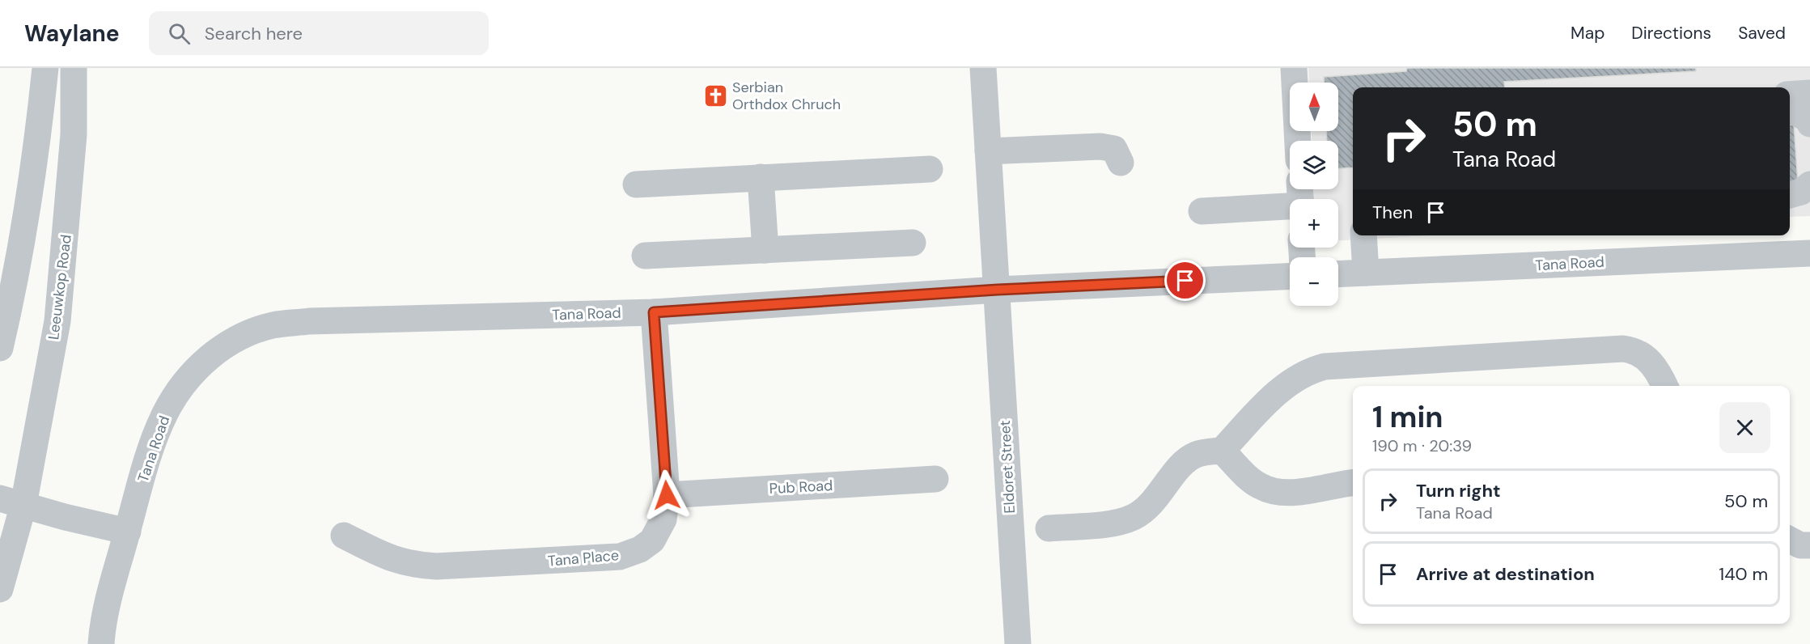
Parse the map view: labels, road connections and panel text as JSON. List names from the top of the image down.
{
  "streets": {
    "street": [
      "Tana Road",
      "Leeuwkop Road",
      "Eldoret Street",
      "Pub Road",
      "Tana Place"
    ]
  },
  "crossings": [
    ["Tana Road", "Eldoret Street"],
    ["Tana Road", "Tana Place"],
    ["Pub Road", "Tana Place"]
  ],
  "places": {
    "church": ["Serbian Orthdox Chruch"]
  },
  "north": "top",
  "page": {
    "header": "Waylane",
    "search": "Search here",
    "nav": ["Map", "Directions", "Saved"],
    "map_buttons": ["+", "−"],
    "turn": ["50 m", "Tana Road"],
    "then": "Then",
    "heading": ["1 min", "190 m · 20:39"],
    "list": [
      {
        "name": "Turn right",
        "note": "Tana Road",
        "value": "50 m"
      },
      {
        "name": "Arrive at destination",
        "value": "140 m"
      }
    ]
  }
}
